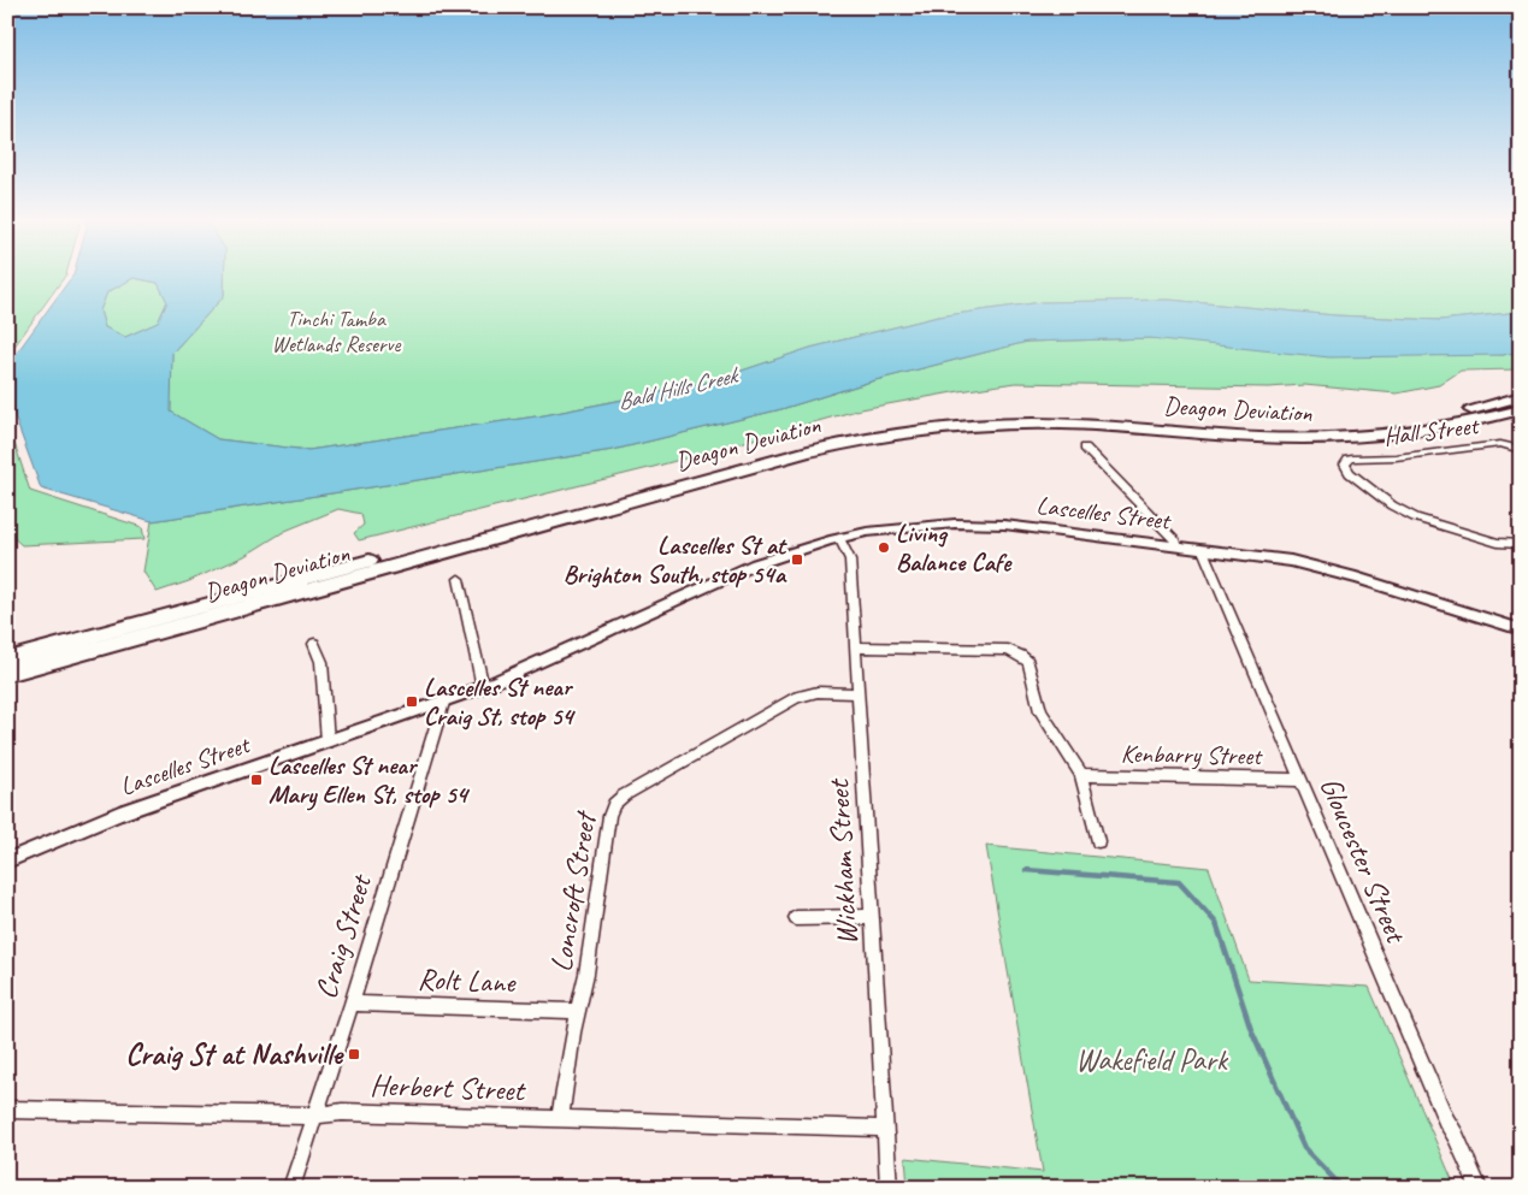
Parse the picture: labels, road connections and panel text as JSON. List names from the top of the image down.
{
  "streets": {
    "highway": ["Deagon Deviation"],
    "street": [
      "Hall Street",
      "Lascelles Street",
      "Kenbarry Street",
      "Gloucester Street",
      "Wickham Street",
      "Loncroft Street",
      "Craig Street",
      "Rolt Lane",
      "Herbert Street"
    ]
  },
  "crossings": [
    ["Lascelles Street", "Gloucester Street"],
    ["Lascelles Street", "Wickham Street"],
    ["Lascelles Street", "Craig Street"],
    ["Kenbarry Street", "Gloucester Street"],
    ["Wickham Street", "Loncroft Street"],
    ["Wickham Street", "Herbert Street"],
    ["Loncroft Street", "Rolt Lane"],
    ["Loncroft Street", "Herbert Street"],
    ["Craig Street", "Rolt Lane"],
    ["Craig Street", "Herbert Street"]
  ],
  "water": ["Bald Hills Creek"],
  "parks": ["Tinchi Tamba Wetlands Reserve", "Wakefield Park"],
  "places": {
    "other": ["Living Balance Cafe"],
    "transit": [
      "Lascelles St at Brighton South, stop 54a",
      "Lascelles St near Craig St, stop 54",
      "Lascelles St near Mary Ellen St, stop 54",
      "Craig St at Nashville"
    ]
  }
}
